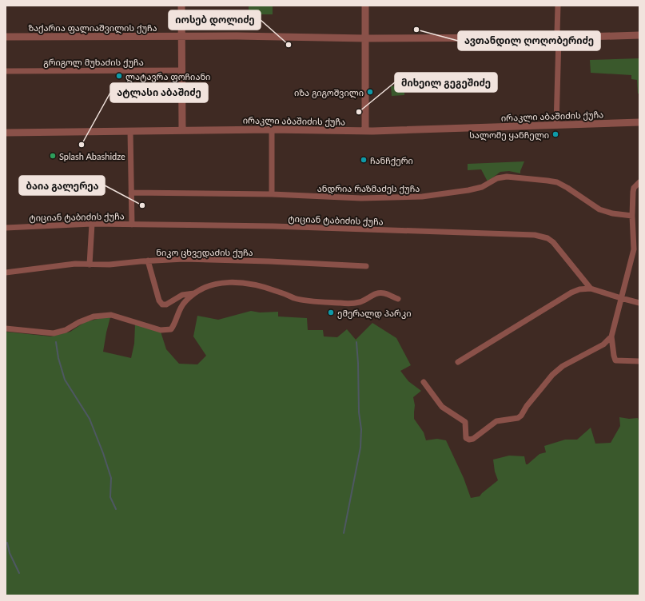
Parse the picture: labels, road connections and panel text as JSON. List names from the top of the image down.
{
  "streets": {
    "street": [
      "ზაქარია ფალიაშვილის ქუჩა",
      "გრიგოლ მუხაძის ქუჩა",
      "ირაკლი აბაშიძის ქუჩა",
      "ანდრია რაზმაძეს ქუჩა",
      "ტიციან ტაბიძის ქუჩა",
      "ნიკო ცხვედაძის ქუჩა"
    ]
  },
  "places": [
    "ავთანდილ ღოღობერიძე",
    "იოსებ დოლიძე",
    "ლატავრა ფოჩიანი",
    "იზა გიგოშვილი",
    "მიხეილ გეგეშიძე",
    "სალომე ყანჩელი",
    "ატლასი აბაშიძე",
    "Splash Abashidze",
    "ჩანჩქერი",
    "ბაია გალერეა",
    "ემერალდ პარკი"
  ]
}
